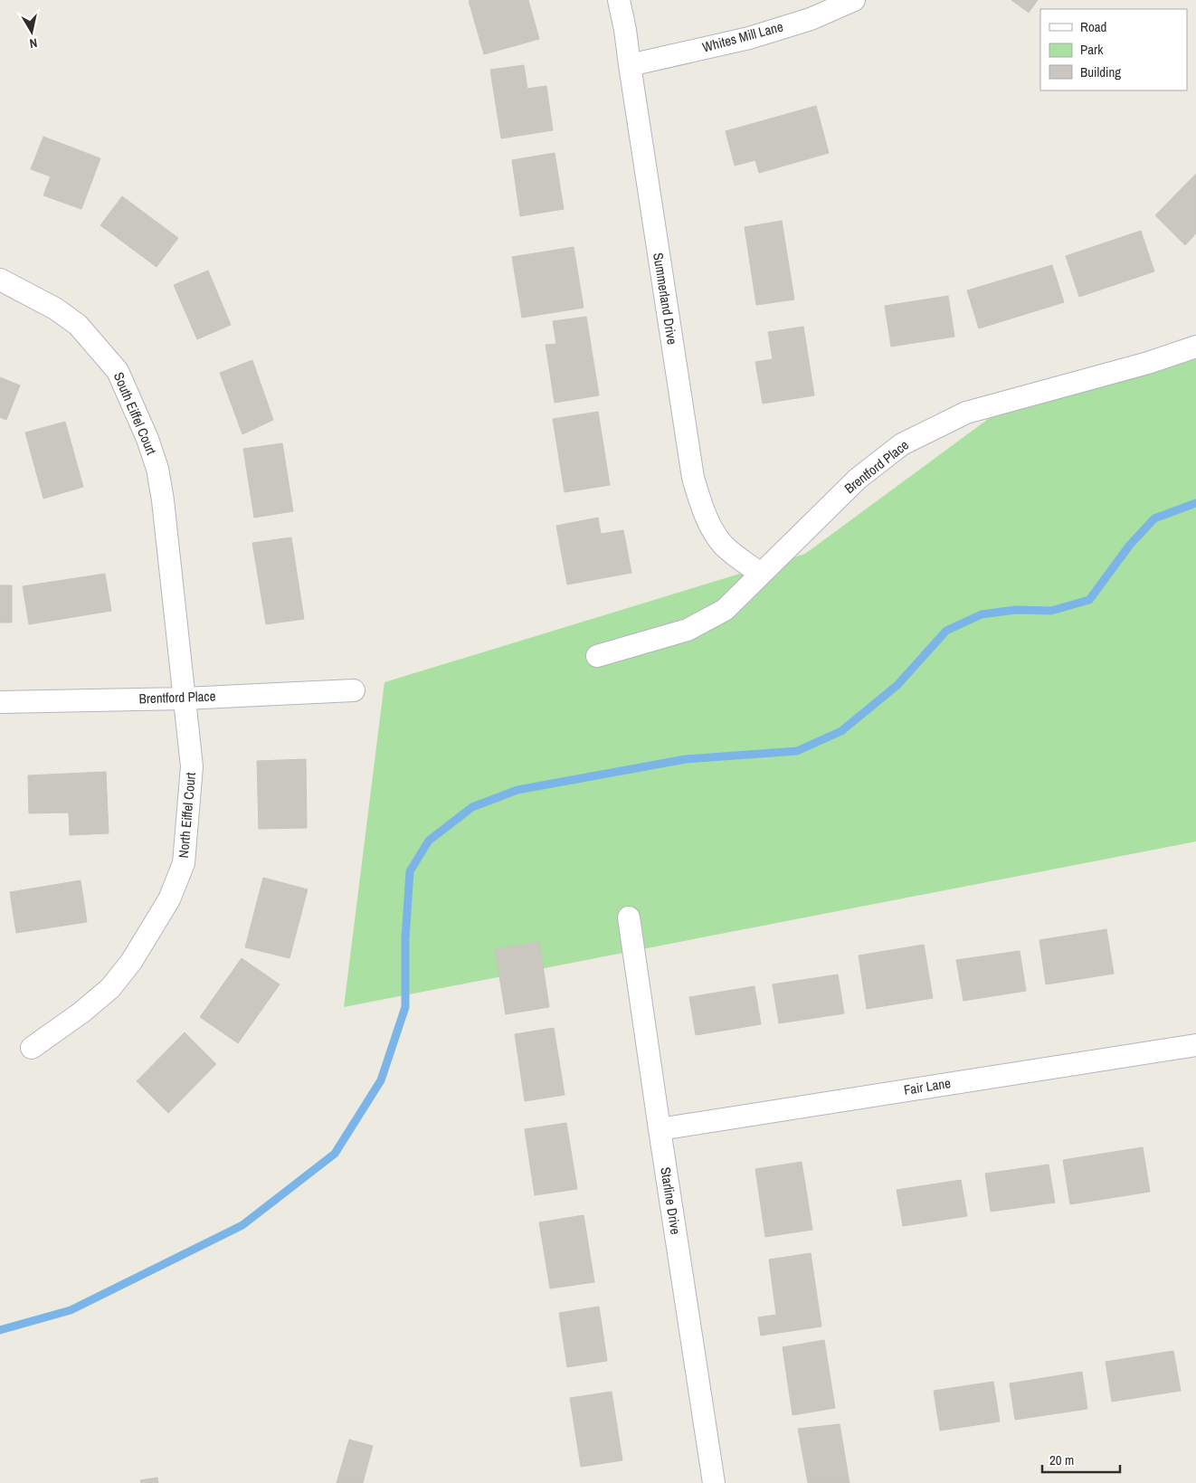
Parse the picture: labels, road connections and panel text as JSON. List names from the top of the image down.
{
  "streets": {
    "street": [
      "Whites Mill Lane",
      "Summerland Drive",
      "South Eiffel Court",
      "Brentford Place",
      "North Eiffel Court",
      "Fair Lane",
      "Starline Drive"
    ]
  },
  "crossings": [
    ["Whites Mill Lane", "Summerland Drive"],
    ["Summerland Drive", "Brentford Place"],
    ["South Eiffel Court", "North Eiffel Court"],
    ["Brentford Place", "North Eiffel Court"],
    ["Fair Lane", "Starline Drive"]
  ],
  "legend": ["Road", "Park", "Building"],
  "scale_bar": "20 m",
  "north": "bottom"
}
